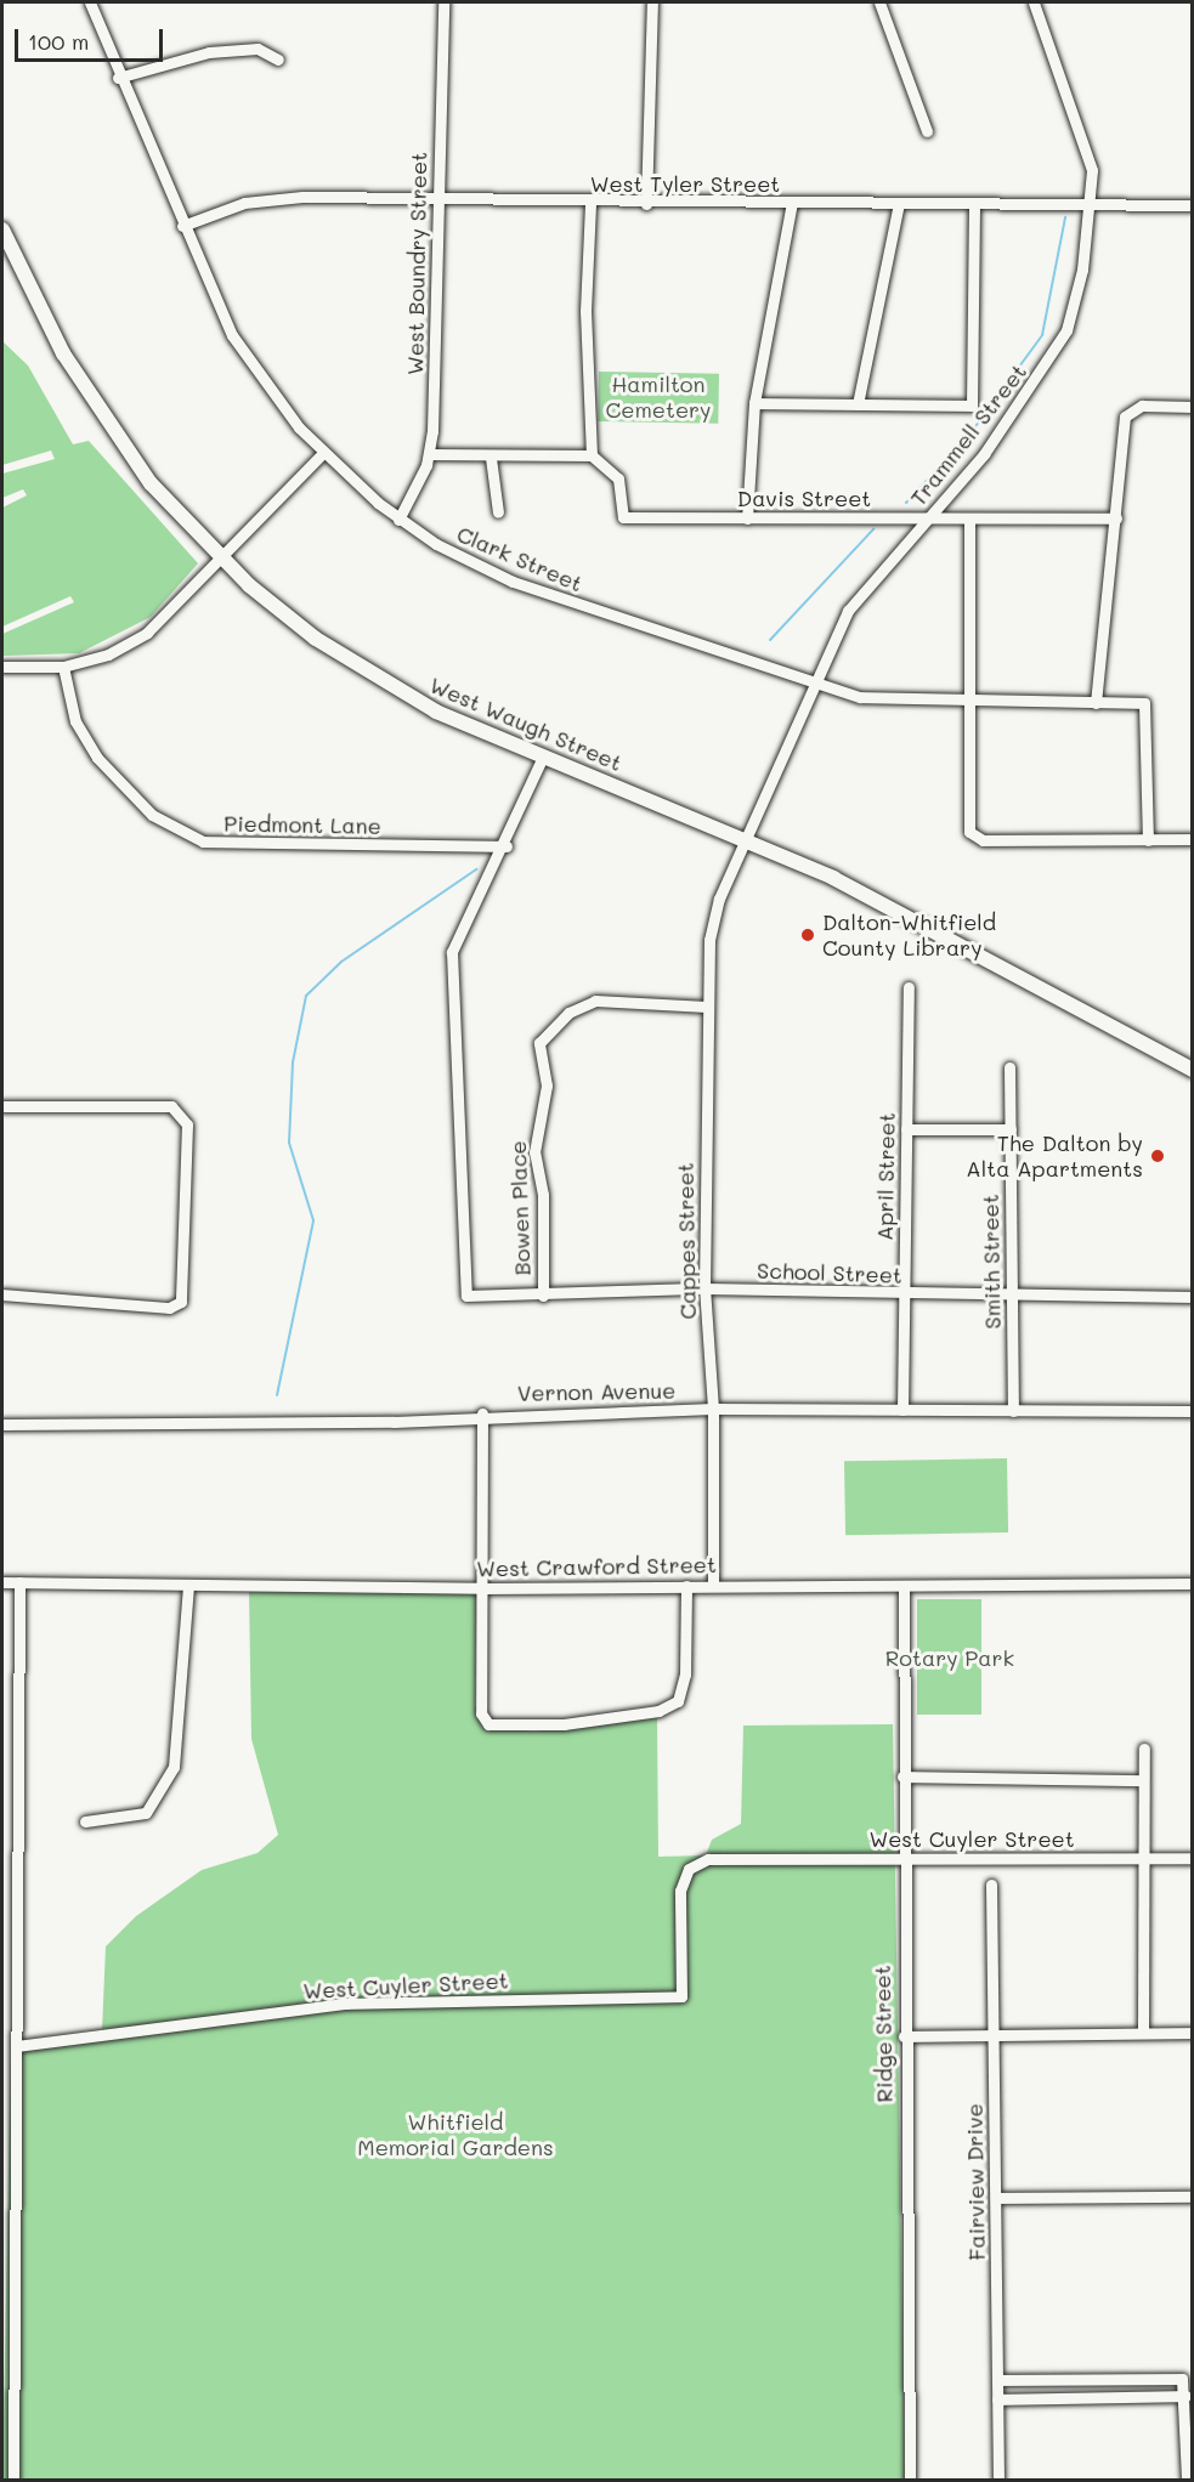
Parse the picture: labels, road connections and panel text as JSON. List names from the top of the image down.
{
  "streets": {
    "street": [
      "West Tyler Street",
      "West Boundry Street",
      "Trammell Street",
      "Davis Street",
      "Clark Street",
      "West Waugh Street",
      "Piedmont Lane",
      "April Street",
      "Bowen Place",
      "Cappes Street",
      "Smith Street",
      "School Street",
      "Vernon Avenue",
      "West Crawford Street",
      "West Cuyler Street",
      "Ridge Street",
      "Fairview Drive"
    ]
  },
  "crossings": [
    ["West Tyler Street", "West Boundry Street"],
    ["West Tyler Street", "Trammell Street"],
    ["West Tyler Street", "Clark Street"],
    ["West Boundry Street", "Clark Street"],
    ["Trammell Street", "Davis Street"],
    ["Trammell Street", "Clark Street"],
    ["Trammell Street", "West Waugh Street"],
    ["Trammell Street", "Cappes Street"],
    ["Piedmont Lane", "School Street"],
    ["April Street", "School Street"],
    ["April Street", "Vernon Avenue"],
    ["Bowen Place", "Cappes Street"],
    ["Bowen Place", "School Street"],
    ["Cappes Street", "School Street"],
    ["Cappes Street", "Vernon Avenue"],
    ["Cappes Street", "West Crawford Street"],
    ["Smith Street", "School Street"],
    ["Smith Street", "Vernon Avenue"],
    ["West Crawford Street", "Ridge Street"],
    ["West Cuyler Street", "Ridge Street"]
  ],
  "parks": ["Hamilton Cemetery", "Rotary Park", "Whitfield Memorial Gardens"],
  "places": ["Dalton-Whitfield County Library", "The Dalton by Alta Apartments"],
  "scale_bar": "100 m"
}
